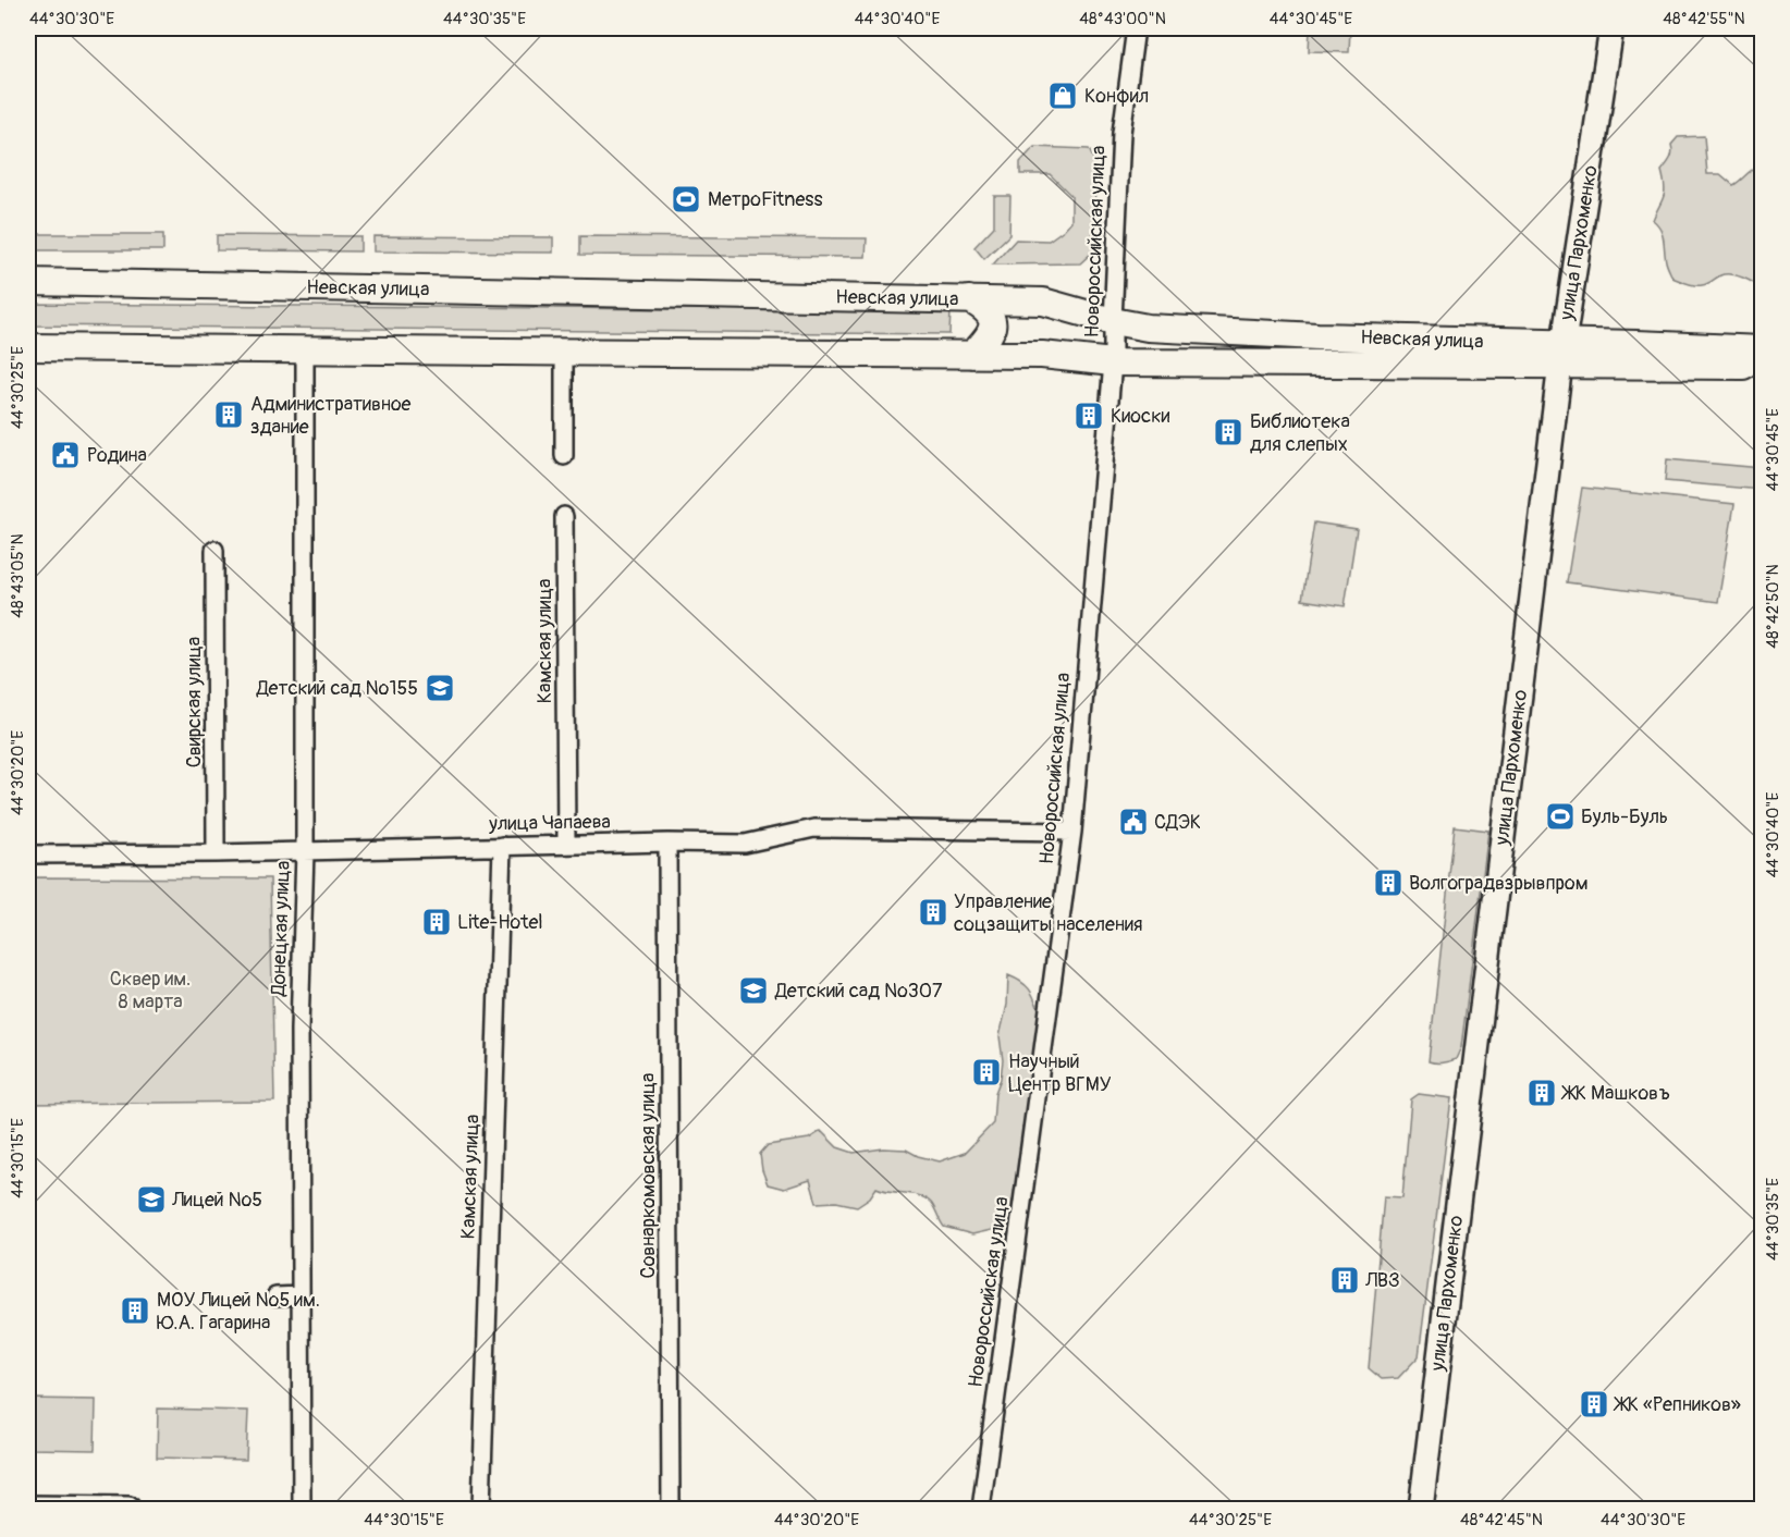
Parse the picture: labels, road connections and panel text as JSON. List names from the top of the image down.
{
  "streets": {
    "main road": ["Невская улица"],
    "street": [
      "Новороссийская улица",
      "улица Пархоменко",
      "Камская улица",
      "Свирская улица",
      "улица Чапаева",
      "Донецкая улица",
      "Совнаркомовская улица"
    ]
  },
  "crossings": [
    ["Новороссийская улица", "Невская улица"],
    ["Новороссийская улица", "улица Чапаева"],
    ["улица Пархоменко", "Невская улица"],
    ["Невская улица", "Донецкая улица"],
    ["Камская улица", "улица Чапаева"],
    ["Свирская улица", "улица Чапаева"],
    ["улица Чапаева", "Донецкая улица"],
    ["улица Чапаева", "Совнаркомовская улица"]
  ],
  "parks": ["Сквер им. 8 марта"],
  "places": {
    "shop": ["Конфил"],
    "sports": ["МетроFitness", "Буль-Буль"],
    "building": [
      "Административное здание",
      "Киоски",
      "Библиотека для слепых",
      "Волгоградвзрывпром",
      "Управление соцзащиты населения",
      "Lite-Hotel",
      "Научный Центр ВГМУ",
      "ЖК Машковъ",
      "ЛВЗ",
      "МОУ Лицей №5 им. Ю.А. Гагарина",
      "ЖК «Репников»"
    ],
    "public building": ["Родина", "СДЭК"],
    "school or university": ["Детский сад №155", "Детский сад №307", "Лицей №5"]
  },
  "coordinates": [
    "44°30'30\"E",
    "44°30'35\"E",
    "44°30'40\"E",
    "48°43'00\"N",
    "44°30'45\"E",
    "48°42'55\"N",
    "44°30'25\"E",
    "48°43'05\"N",
    "48°42'50\"N",
    "44°30'20\"E",
    "44°30'15\"E",
    "48°42'45\"N"
  ]
}
